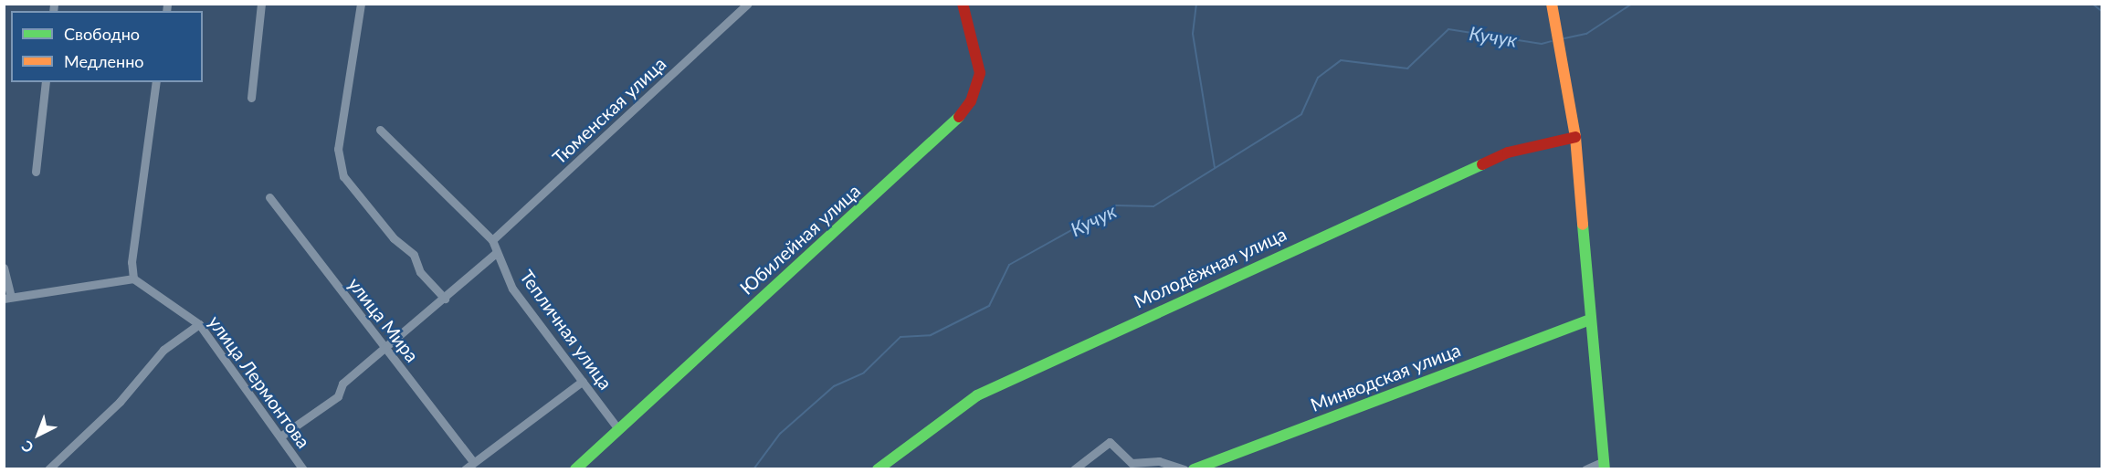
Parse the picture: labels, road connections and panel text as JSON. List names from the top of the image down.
{
  "streets": {
    "street": [
      "Тюменская улица",
      "Юбилейная улица",
      "Молодёжная улица",
      "улица Мира",
      "Тепличная улица",
      "Минводская улица",
      "улица Лермонтова"
    ]
  },
  "crossings": [
    ["Тюменская улица", "Тепличная улица"],
    ["Юбилейная улица", "Тепличная улица"]
  ],
  "water": ["Кучук"],
  "legend": ["Свободно", "Медленно"],
  "north": "bottom left"
}
